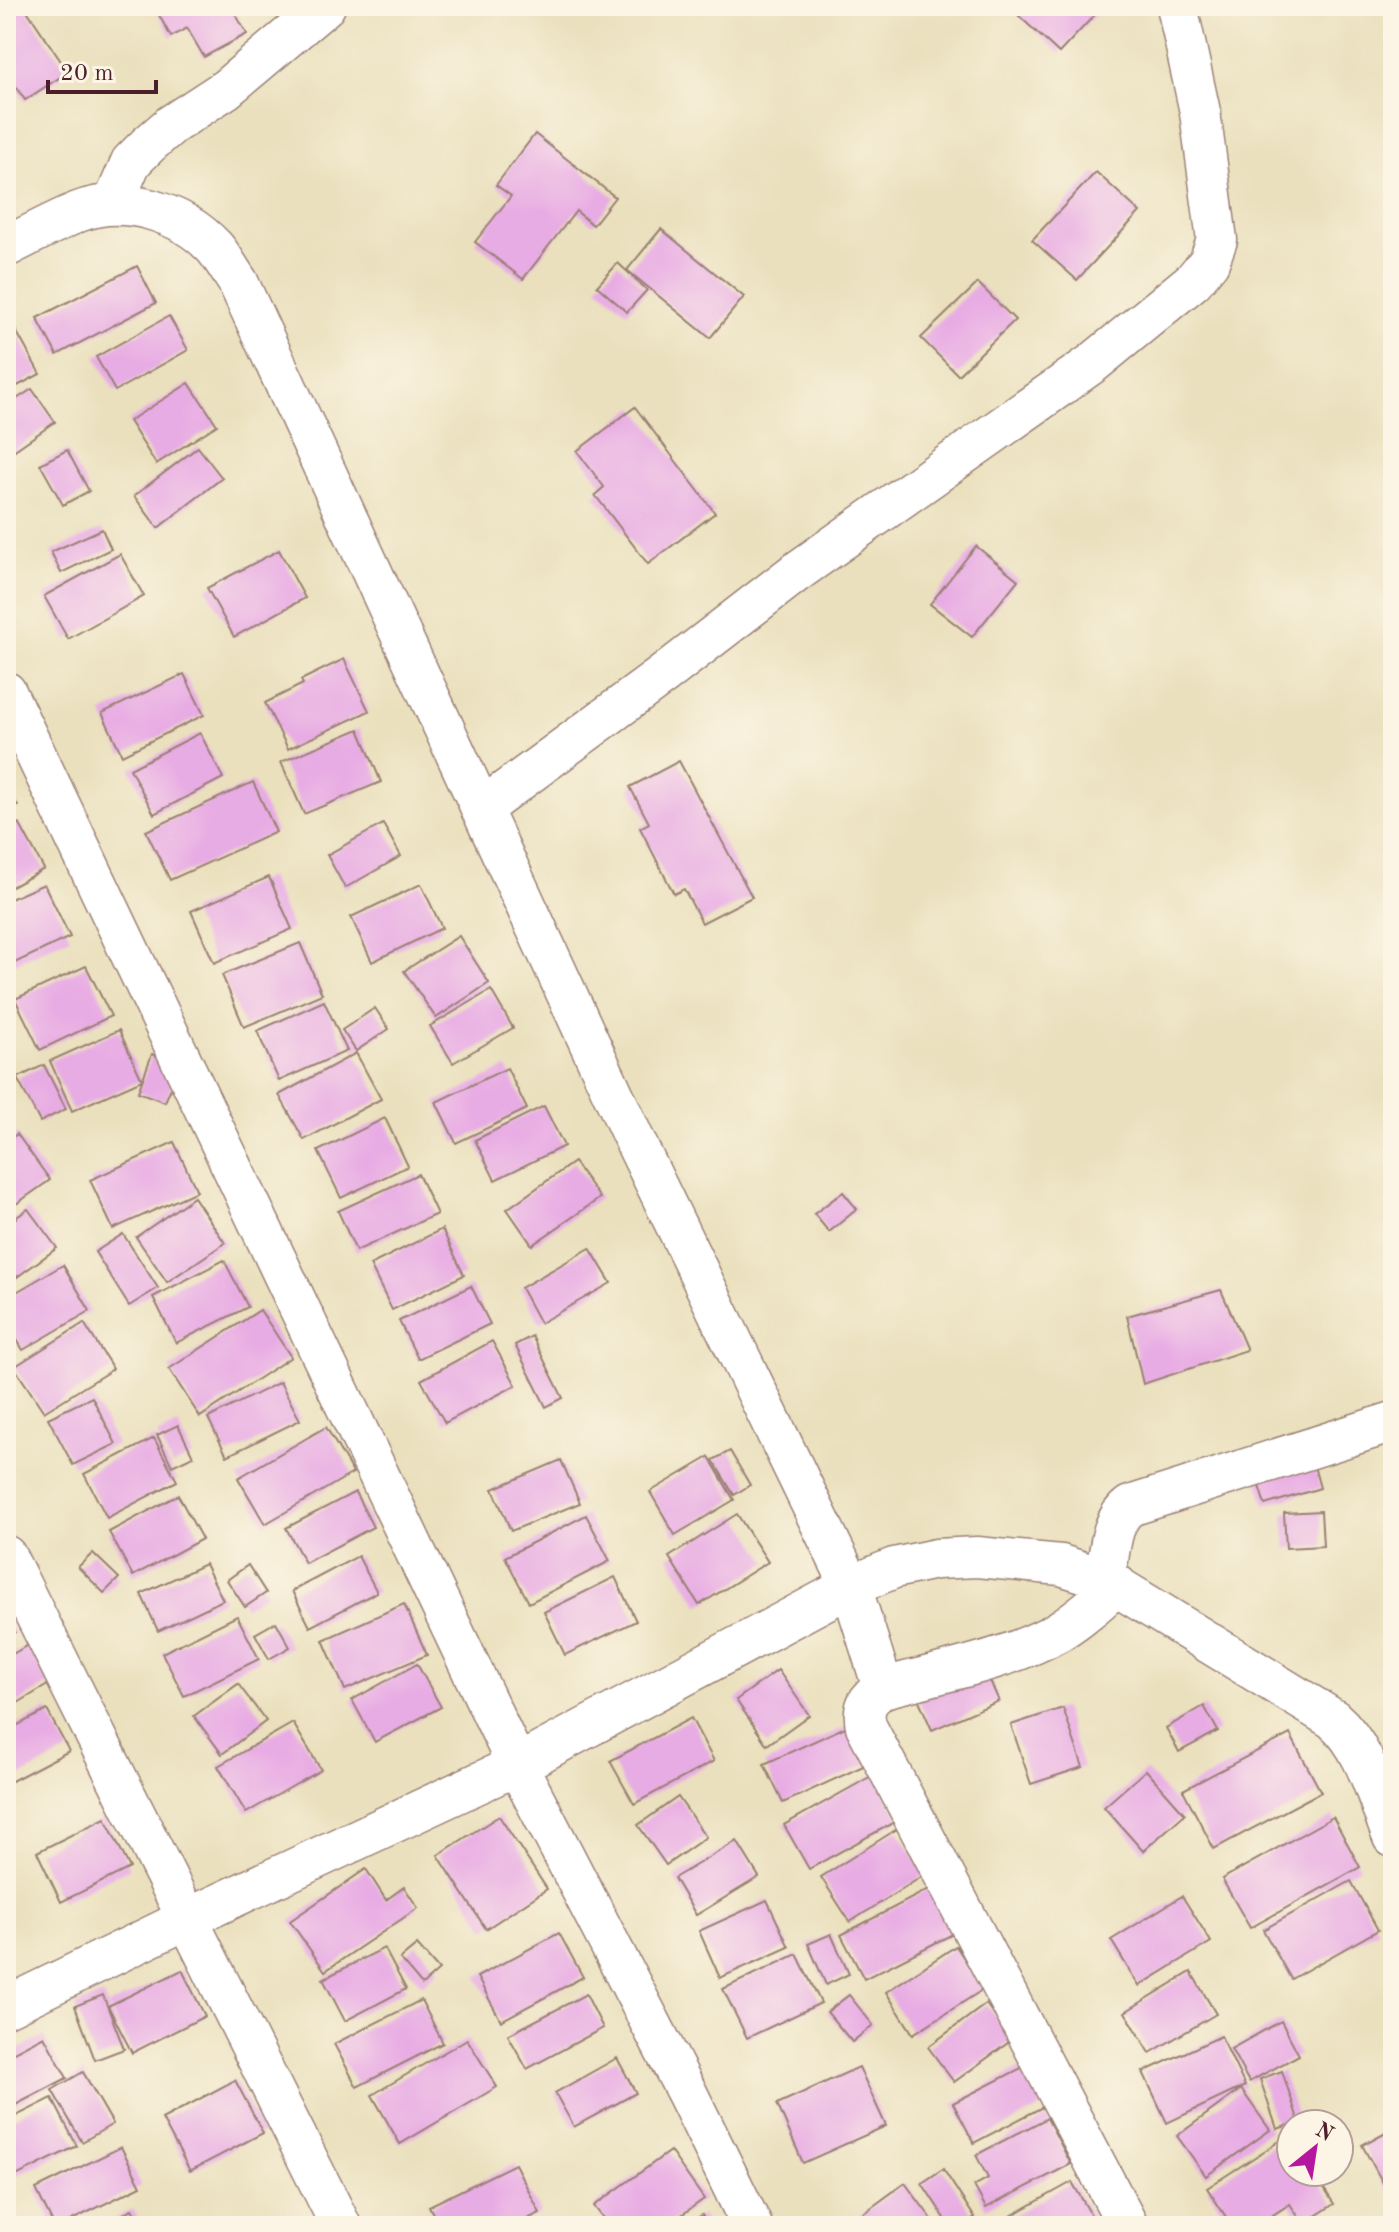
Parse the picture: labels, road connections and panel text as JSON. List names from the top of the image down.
{
  "scale_bar": "20 m",
  "north": "top right"
}
